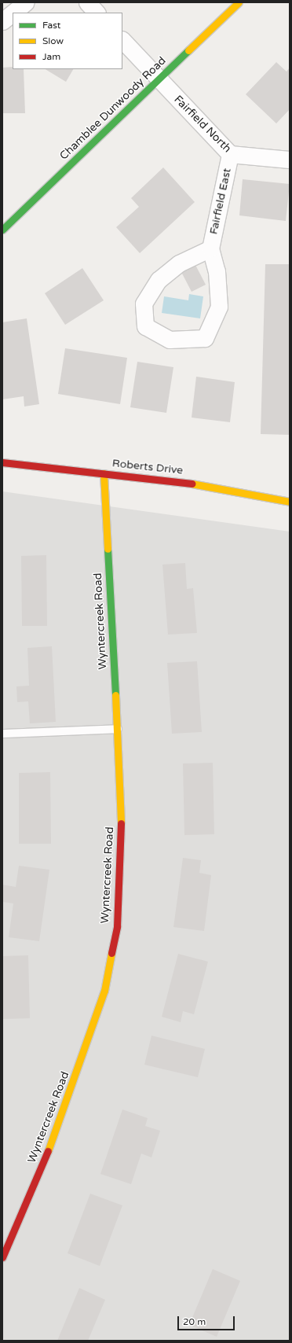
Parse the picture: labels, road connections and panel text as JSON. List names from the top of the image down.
{
  "streets": {
    "street": [
      "Chamblee Dunwoody Road",
      "Fairfield North",
      "Fairfield East",
      "Roberts Drive",
      "Wyntercreek Road"
    ]
  },
  "crossings": [
    ["Chamblee Dunwoody Road", "Fairfield North"],
    ["Fairfield North", "Fairfield East"],
    ["Roberts Drive", "Wyntercreek Road"]
  ],
  "legend": ["Fast", "Slow", "Jam"],
  "scale_bar": "20 m"
}
